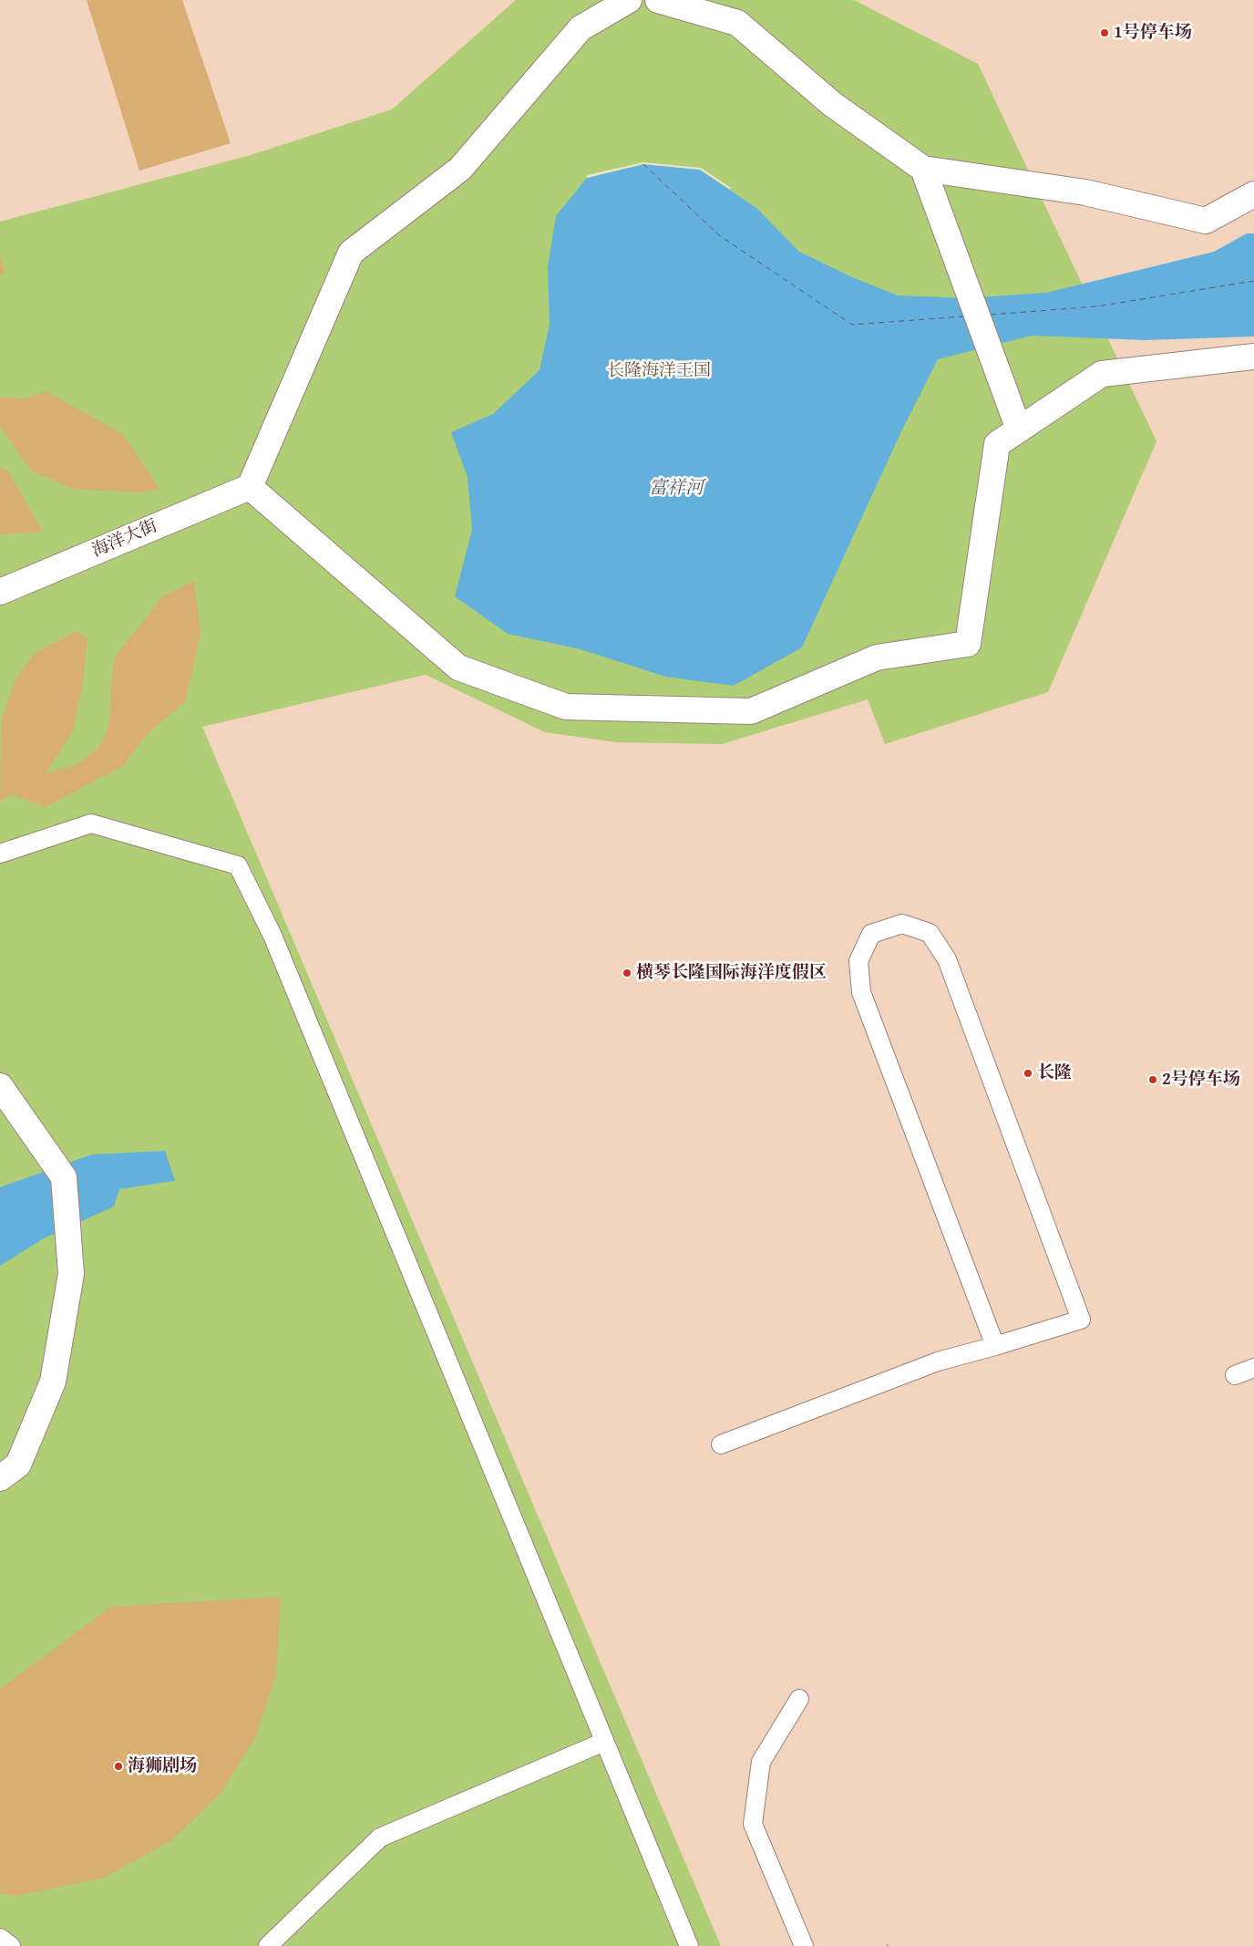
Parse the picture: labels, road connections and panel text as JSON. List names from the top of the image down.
{
  "streets": {
    "street": ["海洋大街"]
  },
  "water": ["富祥河"],
  "parks": ["长隆海洋王国"],
  "places": [
    "1号停车场",
    "横琴长隆国际海洋度假区",
    "长隆",
    "2号停车场",
    "海狮剧场"
  ]
}
